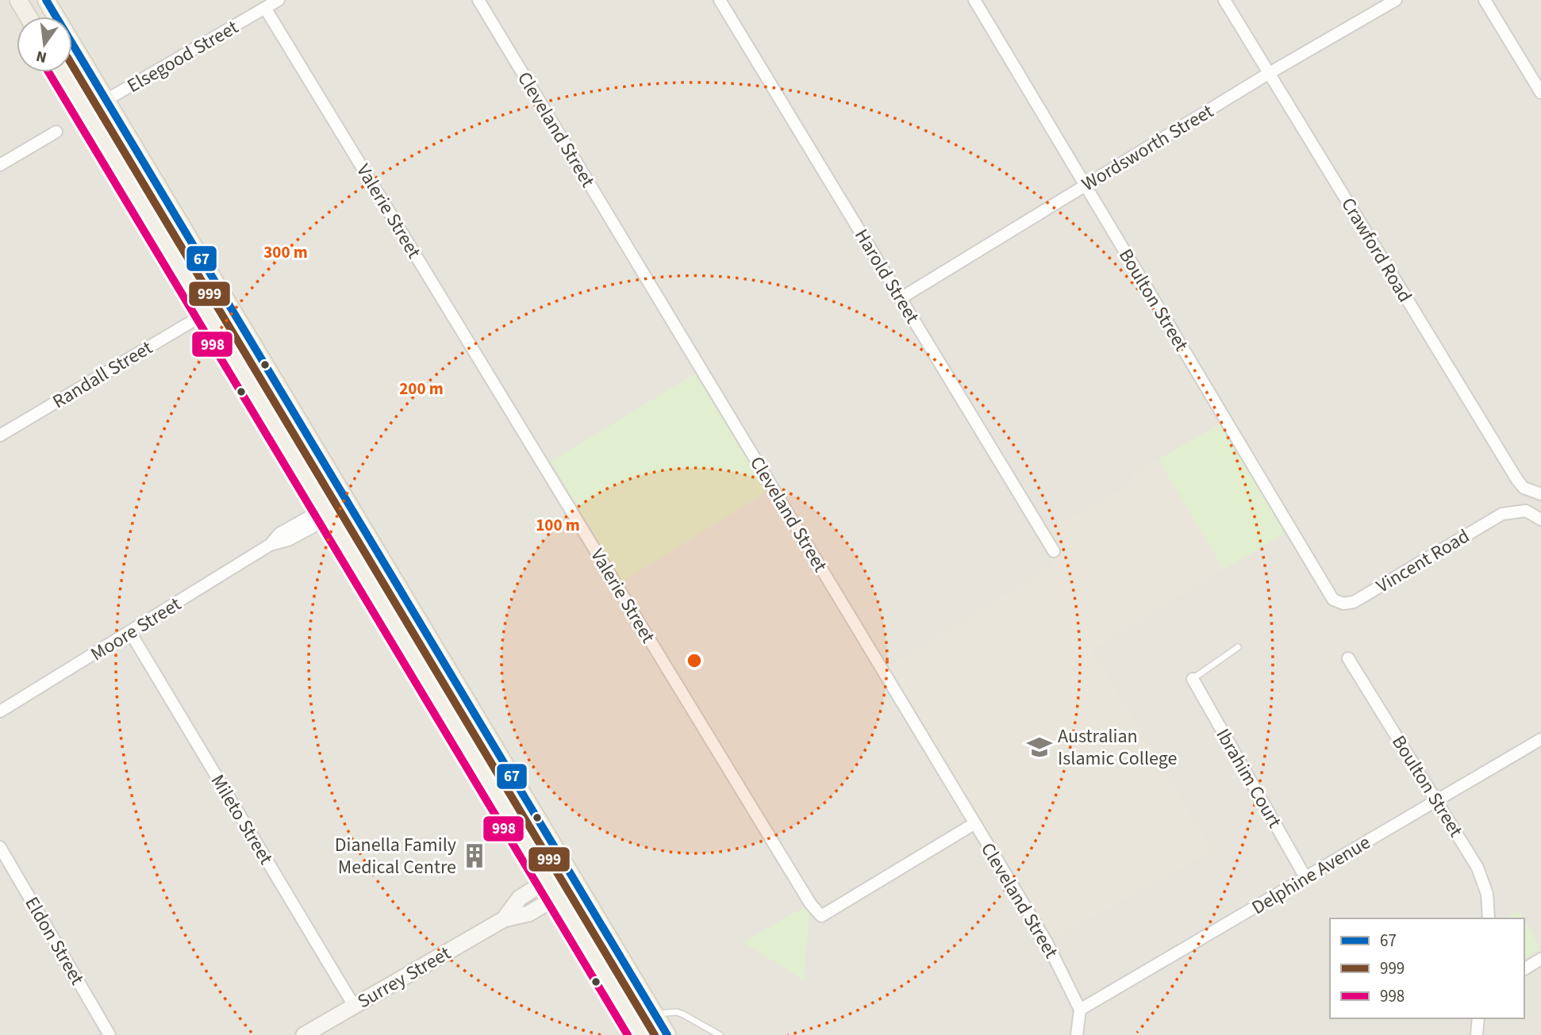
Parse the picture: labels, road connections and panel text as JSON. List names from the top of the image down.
{
  "streets": {
    "street": [
      "Elsegood Street",
      "Cleveland Street",
      "Wordsworth Street",
      "Valerie Street",
      "Crawford Road",
      "Harold Street",
      "Boulton Street",
      "Randall Street",
      "Vincent Road",
      "Moore Street",
      "Ibrahim Court",
      "Mileto Street",
      "Delphine Avenue",
      "Eldon Street",
      "Surrey Street"
    ]
  },
  "crossings": [
    ["Elsegood Street", "Valerie Street"],
    ["Cleveland Street", "Valerie Street"],
    ["Cleveland Street", "Delphine Avenue"],
    ["Wordsworth Street", "Crawford Road"],
    ["Wordsworth Street", "Harold Street"],
    ["Wordsworth Street", "Boulton Street"],
    ["Boulton Street", "Vincent Road"],
    ["Boulton Street", "Delphine Avenue"],
    ["Moore Street", "Mileto Street"],
    ["Ibrahim Court", "Delphine Avenue"],
    ["Mileto Street", "Surrey Street"]
  ],
  "places": {
    "school or university": ["Australian Islamic College"],
    "building": ["Dianella Family Medical Centre"]
  },
  "lines": ["transit line 67", "transit line 999", "transit line 998"],
  "legend": ["67", "999", "998"],
  "north": "bottom",
  "rings": ["300 m", "200 m", "100 m"]
}
